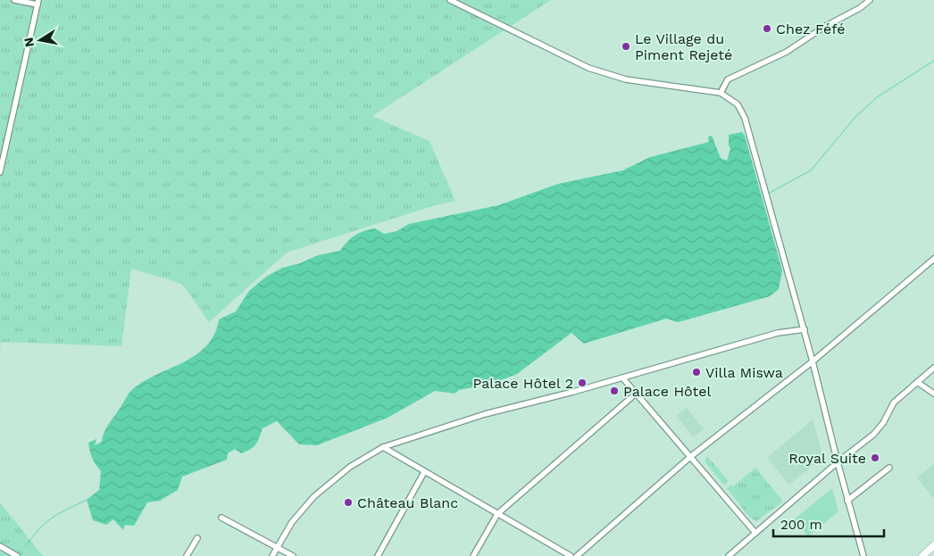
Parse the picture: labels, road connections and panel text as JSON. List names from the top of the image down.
{
  "places": [
    "Chez Féfé",
    "Le Village du Piment Rejeté",
    "Villa Miswa",
    "Palace Hôtel 2",
    "Palace Hôtel",
    "Royal Suite",
    "Château Blanc"
  ],
  "scale_bar": "200 m",
  "north": "left"
}
